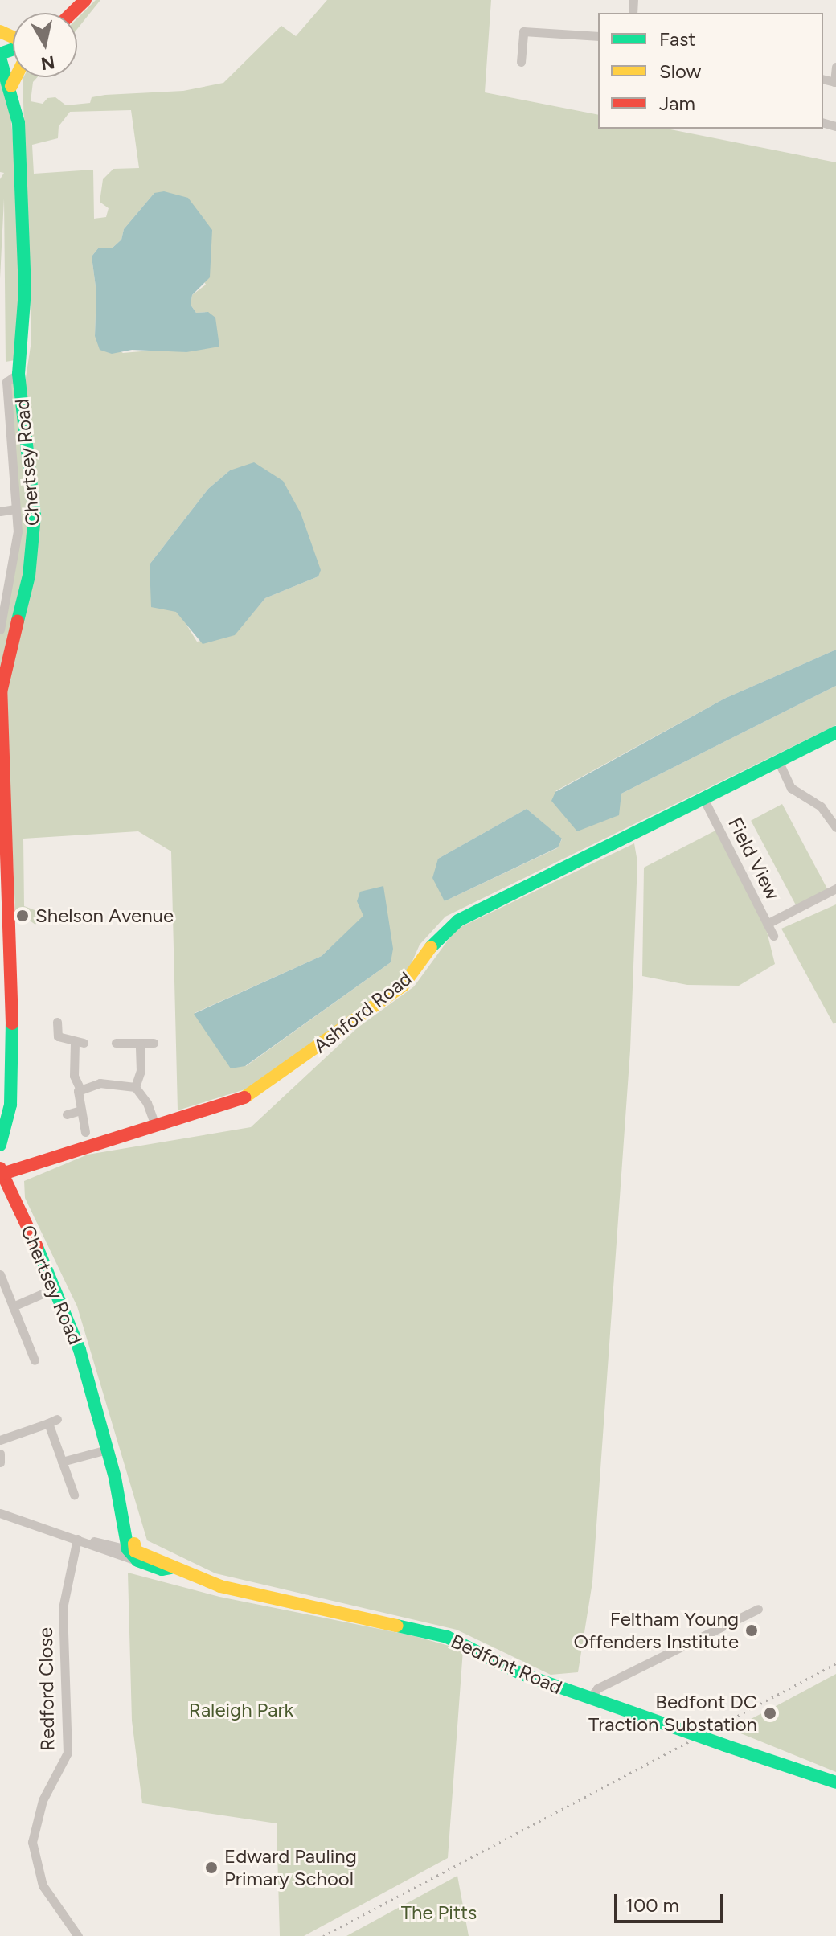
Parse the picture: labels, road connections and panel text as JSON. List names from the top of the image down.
{
  "streets": {
    "main road": ["Chertsey Road", "Ashford Road", "Bedfont Road"],
    "street": ["Field View", "Redford Close"]
  },
  "crossings": [
    ["Chertsey Road", "Ashford Road"],
    ["Chertsey Road", "Bedfont Road"],
    ["Field View", "Ashford Road"],
    ["Bedfont Road", "Redford Close"]
  ],
  "parks": ["Raleigh Park", "The Pitts"],
  "places": [
    "Shelson Avenue",
    "Feltham Young Offenders Institute",
    "Bedfont DC Traction Substation",
    "Edward Pauling Primary School"
  ],
  "legend": ["Fast", "Slow", "Jam"],
  "scale_bar": "100 m",
  "north": "bottom"
}
